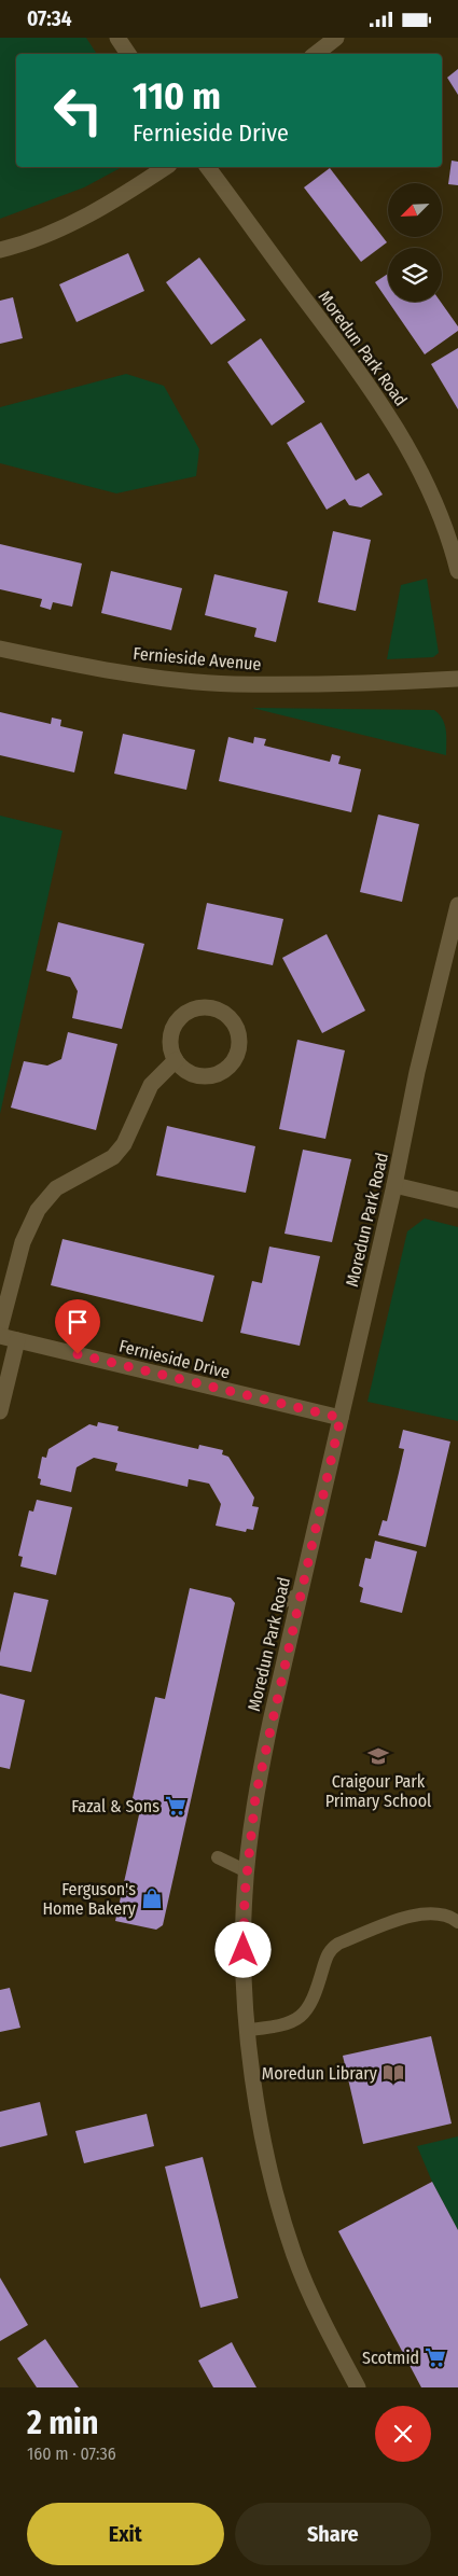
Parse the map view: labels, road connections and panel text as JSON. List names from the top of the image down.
{
  "streets": {
    "street": ["Moredun Park Road", "Fernieside Avenue", "Fernieside Drive"]
  },
  "crossings": [
    ["Moredun Park Road", "Fernieside Drive"]
  ],
  "places": {
    "school or university": ["Craigour Park Primary School"],
    "supermarket": ["Fazal & Sons", "Scotmid"],
    "shop": ["Ferguson's Home Bakery"],
    "library": ["Moredun Library"]
  },
  "north": "bottom left",
  "page": {
    "status": "07:34",
    "turn": ["110 m", "Fernieside Drive"],
    "heading": ["2 min", "160 m · 07:36"],
    "buttons": ["Exit", "Share"]
  }
}
